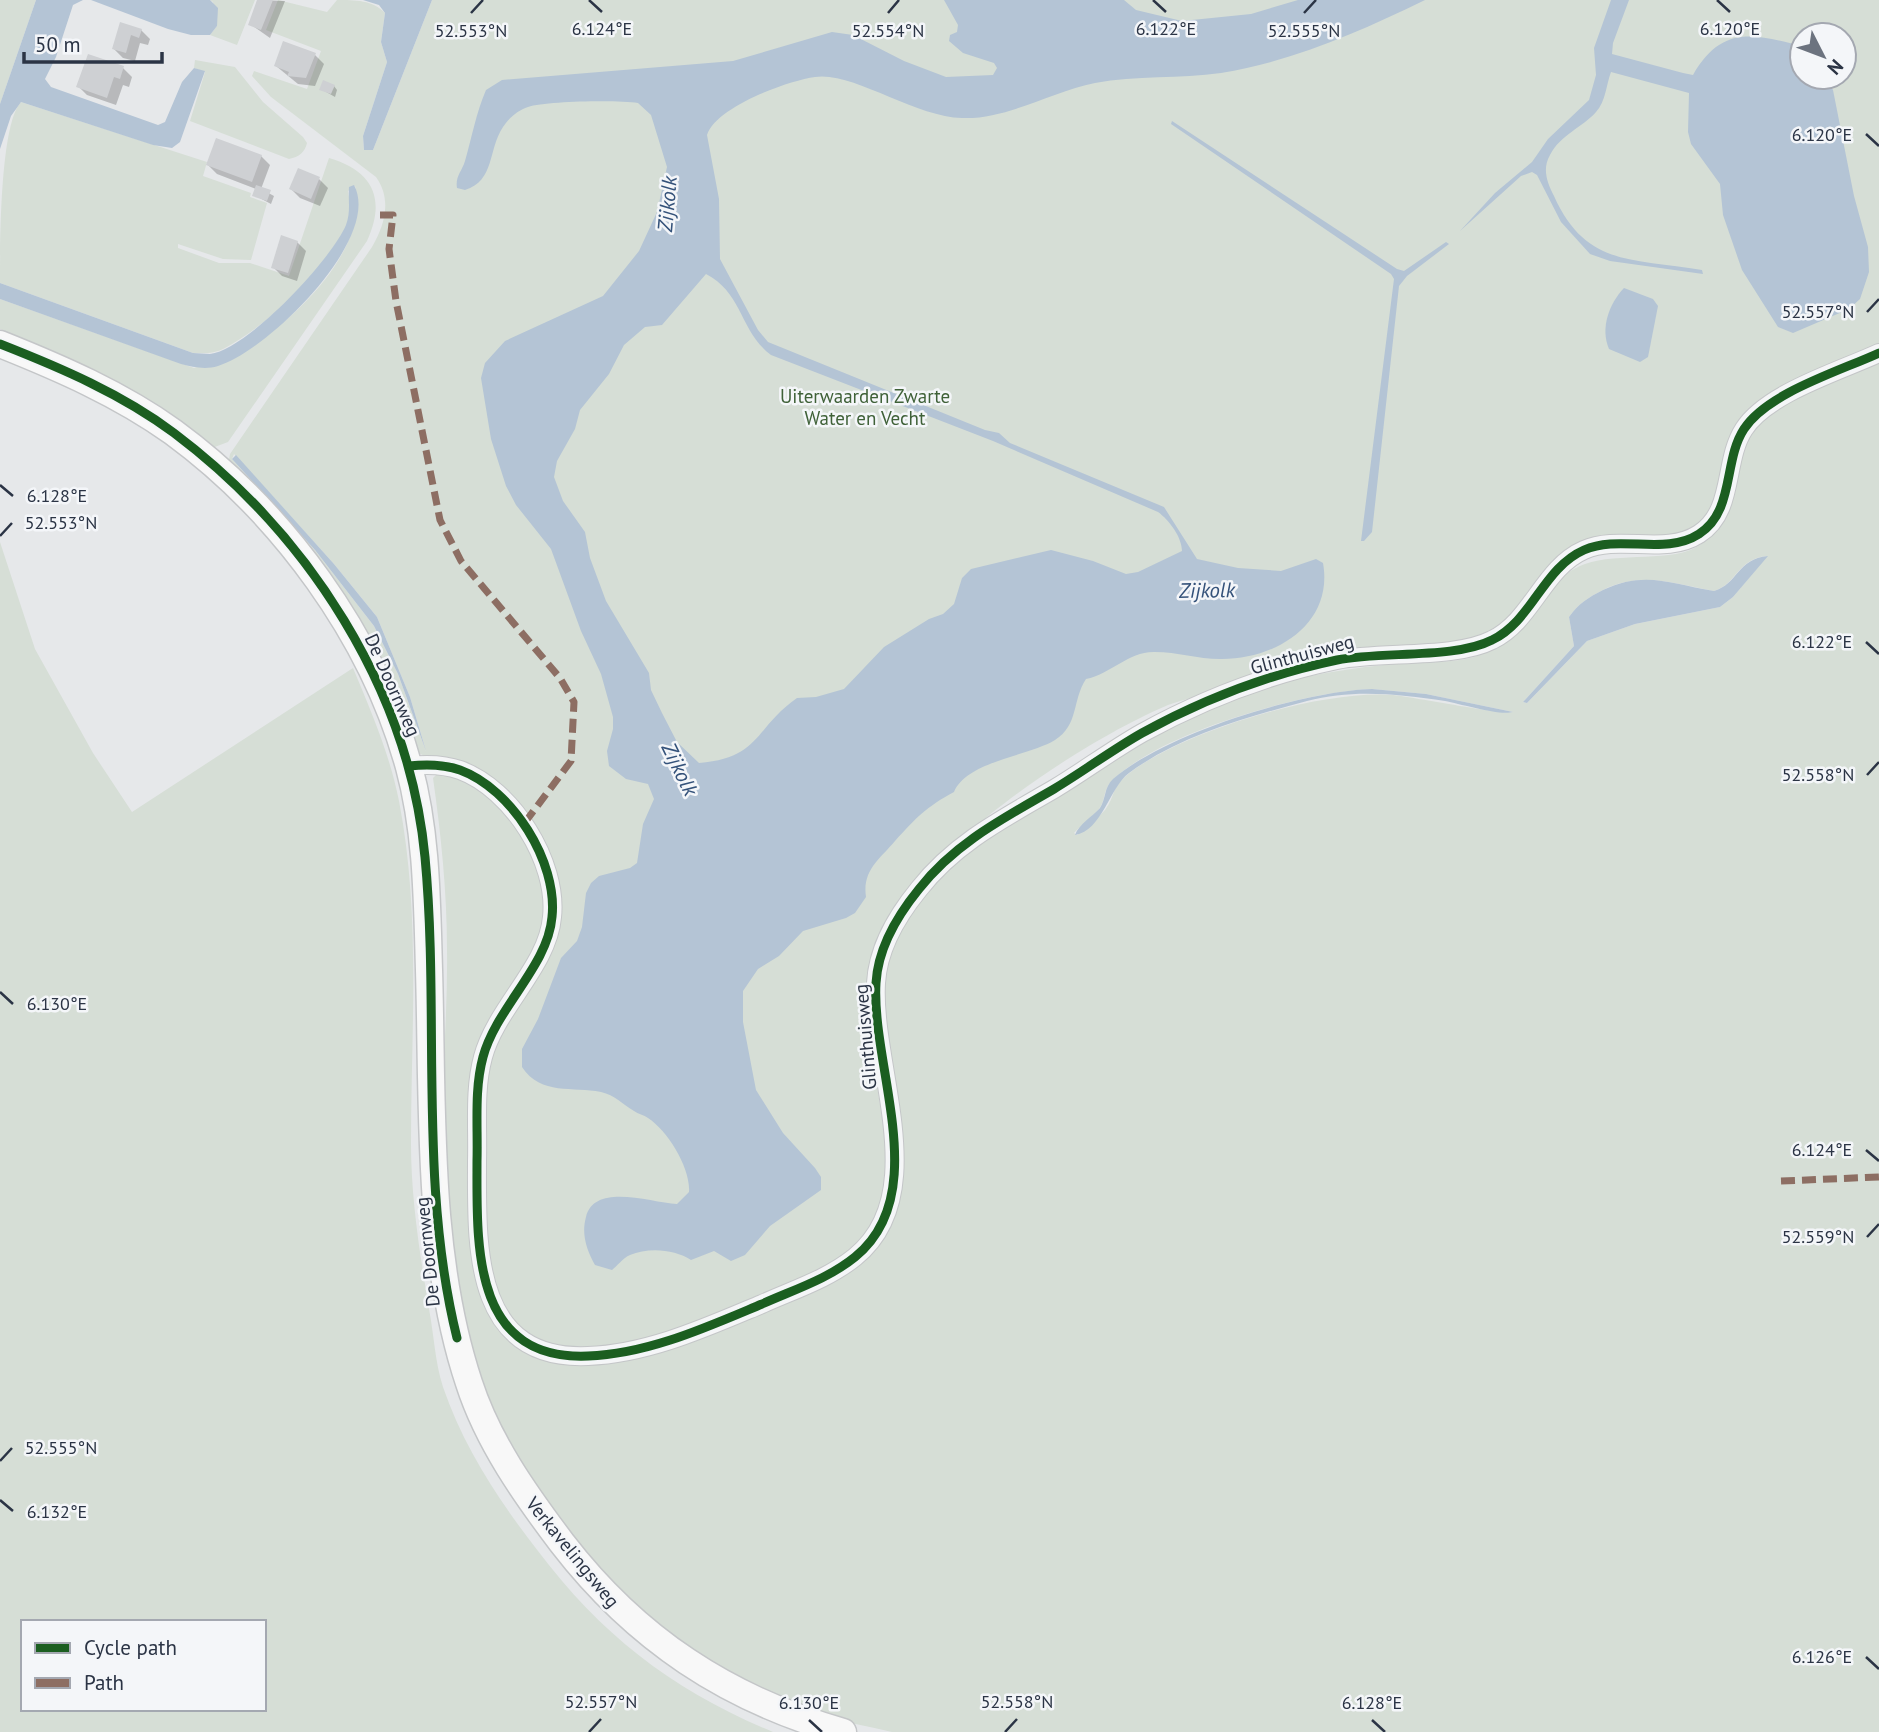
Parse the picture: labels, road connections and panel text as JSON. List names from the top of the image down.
{
  "streets": {
    "street": ["Glinthuisweg", "De Doornweg", "Verkavelingsweg"]
  },
  "crossings": [
    ["Glinthuisweg", "De Doornweg"],
    ["De Doornweg", "Verkavelingsweg"]
  ],
  "water": ["Zijkolk"],
  "parks": ["Uiterwaarden Zwarte Water en Vecht"],
  "legend": ["Cycle path", "Path"],
  "scale_bar": "50 m",
  "north": "bottom right",
  "coordinates": [
    "6.120°E",
    "6.124°E",
    "6.122°E",
    "52.553°N",
    "52.554°N",
    "52.555°N",
    "52.557°N",
    "6.128°E",
    "52.558°N",
    "6.130°E",
    "52.559°N",
    "6.132°E",
    "6.126°E"
  ]
}
